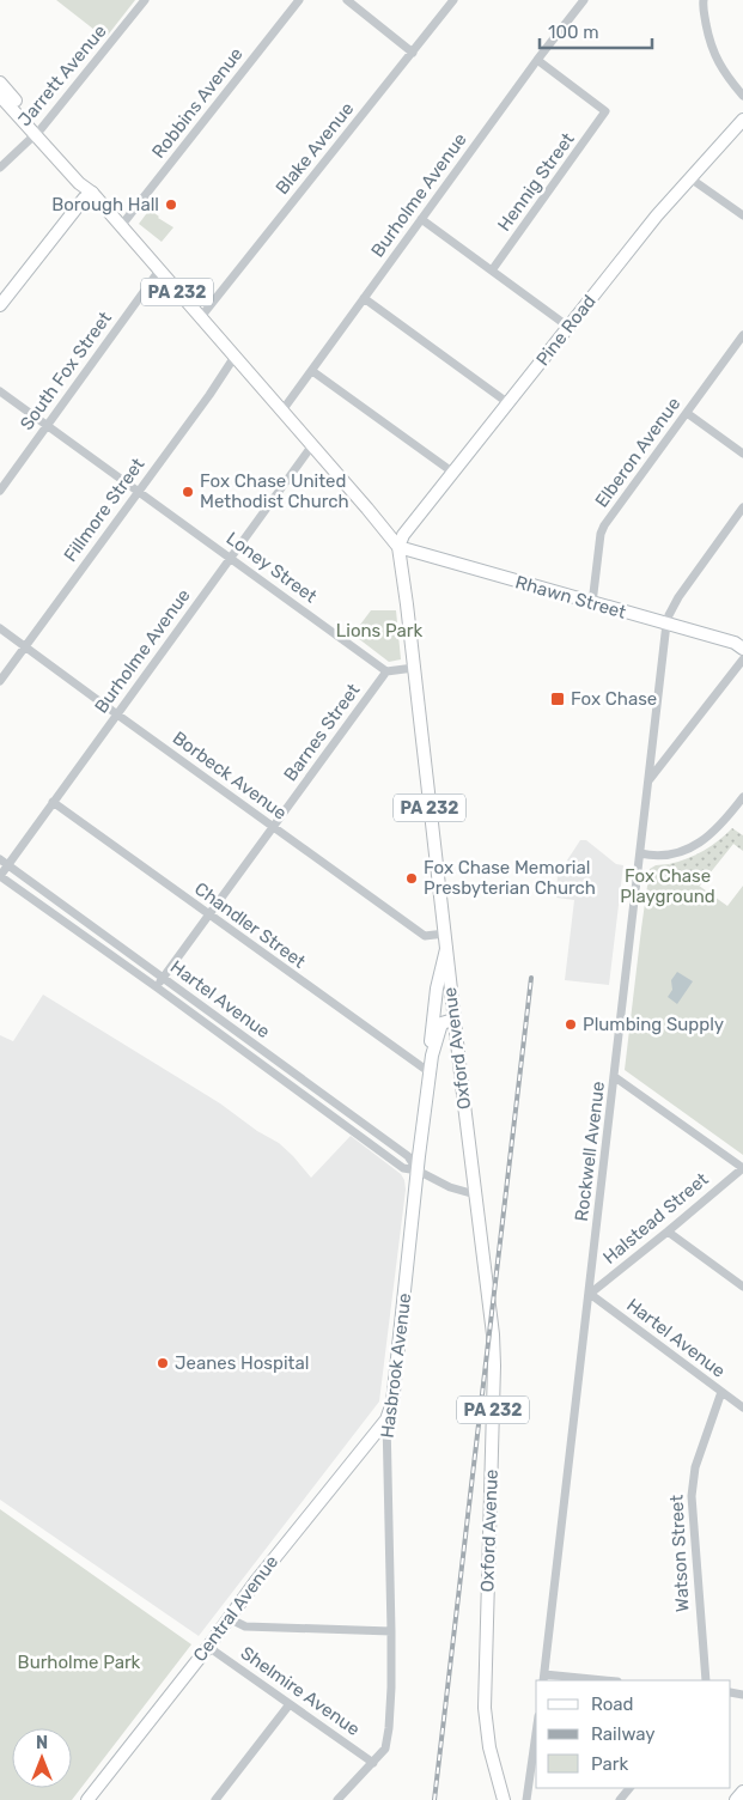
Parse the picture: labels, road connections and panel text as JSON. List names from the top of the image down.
{
  "streets": {
    "main road": [
      "PA 232",
      "Pine Road",
      "Rhawn Street",
      "Oxford Avenue",
      "Hasbrook Avenue",
      "Central Avenue"
    ],
    "street": [
      "Jarrett Avenue",
      "Robbins Avenue",
      "Blake Avenue",
      "Hennig Street",
      "Burholme Avenue",
      "South Fox Street",
      "Elberon Avenue",
      "Fillmore Street",
      "Loney Street",
      "Barnes Street",
      "Borbeck Avenue",
      "Chandler Street",
      "Hartel Avenue",
      "Rockwell Avenue",
      "Halstead Street",
      "Watson Street",
      "Shelmire Avenue"
    ]
  },
  "crossings": [
    ["Jarrett Avenue", "PA 232"],
    ["Robbins Avenue", "PA 232"],
    ["Blake Avenue", "PA 232"],
    ["Hennig Street", "Burholme Avenue"],
    ["Burholme Avenue", "Loney Street"],
    ["Burholme Avenue", "Borbeck Avenue"],
    ["Burholme Avenue", "Chandler Street"],
    ["Burholme Avenue", "Hartel Avenue"],
    ["Burholme Avenue", "Oxford Avenue"],
    ["PA 232", "South Fox Street"],
    ["PA 232", "Fillmore Street"],
    ["PA 232", "Oxford Avenue"],
    ["Pine Road", "Rhawn Street"],
    ["Pine Road", "Oxford Avenue"],
    ["South Fox Street", "Loney Street"],
    ["Elberon Avenue", "Rhawn Street"],
    ["Fillmore Street", "Loney Street"],
    ["Fillmore Street", "Borbeck Avenue"],
    ["Fillmore Street", "Oxford Avenue"],
    ["Loney Street", "Barnes Street"],
    ["Rhawn Street", "Oxford Avenue"],
    ["Rhawn Street", "Rockwell Avenue"],
    ["Barnes Street", "Borbeck Avenue"],
    ["Barnes Street", "Chandler Street"],
    ["Barnes Street", "Hartel Avenue"],
    ["Borbeck Avenue", "Oxford Avenue"],
    ["Chandler Street", "Hasbrook Avenue"],
    ["Hartel Avenue", "Oxford Avenue"],
    ["Hartel Avenue", "Rockwell Avenue"],
    ["Hartel Avenue", "Halstead Street"],
    ["Hartel Avenue", "Hasbrook Avenue"],
    ["Hartel Avenue", "Watson Street"],
    ["Oxford Avenue", "Hasbrook Avenue"],
    ["Rockwell Avenue", "Halstead Street"],
    ["Hasbrook Avenue", "Central Avenue"],
    ["Hasbrook Avenue", "Shelmire Avenue"],
    ["Central Avenue", "Shelmire Avenue"]
  ],
  "parks": ["Lions Park", "Fox Chase Playground", "Burholme Park"],
  "places": {
    "other": [
      "Borough Hall",
      "Fox Chase United Methodist Church",
      "Fox Chase Memorial Presbyterian Church",
      "Plumbing Supply",
      "Jeanes Hospital"
    ],
    "transit": ["Fox Chase"]
  },
  "legend": ["Road", "Railway", "Park"],
  "scale_bar": "100 m",
  "north": "top"
}
